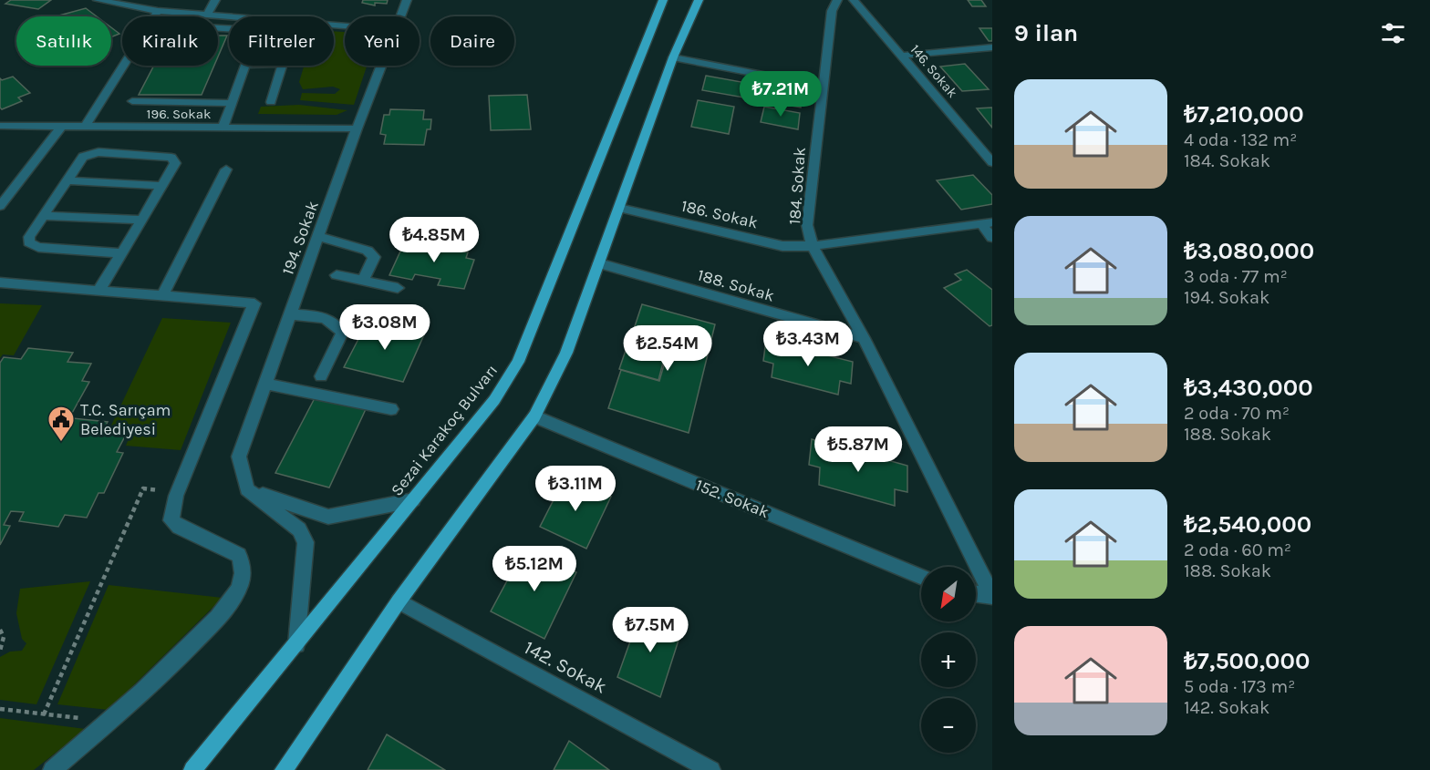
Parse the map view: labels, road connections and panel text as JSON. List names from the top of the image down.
{
  "streets": {
    "main road": ["Sezai Karakoç Bulvarı"],
    "street": [
      "146. Sokak",
      "196. Sokak",
      "184. Sokak",
      "186. Sokak",
      "194. Sokak",
      "188. Sokak",
      "152. Sokak",
      "142. Sokak"
    ]
  },
  "crossings": [
    ["196. Sokak", "194. Sokak"],
    ["184. Sokak", "186. Sokak"],
    ["184. Sokak", "188. Sokak"]
  ],
  "places": {
    "public building": ["T.C. Sarıçam Belediyesi"]
  },
  "north": "bottom left",
  "page": {
    "heading": "9 ilan",
    "chip": [
      "Satılık",
      "Kiralık",
      "Filtreler",
      "Yeni",
      "Daire"
    ],
    "list": [
      {
        "name": "₺7,210,000",
        "note": "4 oda · 132 m² · 184. Sokak"
      },
      {
        "name": "₺3,080,000",
        "note": "3 oda · 77 m² · 194. Sokak"
      },
      {
        "name": "₺3,430,000",
        "note": "2 oda · 70 m² · 188. Sokak"
      },
      {
        "name": "₺2,540,000",
        "note": "2 oda · 60 m² · 188. Sokak"
      },
      {
        "name": "₺7,500,000",
        "note": "5 oda · 173 m² · 142. Sokak"
      }
    ],
    "price": [
      "₺7.21M",
      "₺4.85M",
      "₺3.08M",
      "₺3.43M",
      "₺2.54M",
      "₺5.87M",
      "₺3.11M",
      "₺5.12M",
      "₺7.5M"
    ],
    "map_buttons": ["+", "−"]
  }
}
